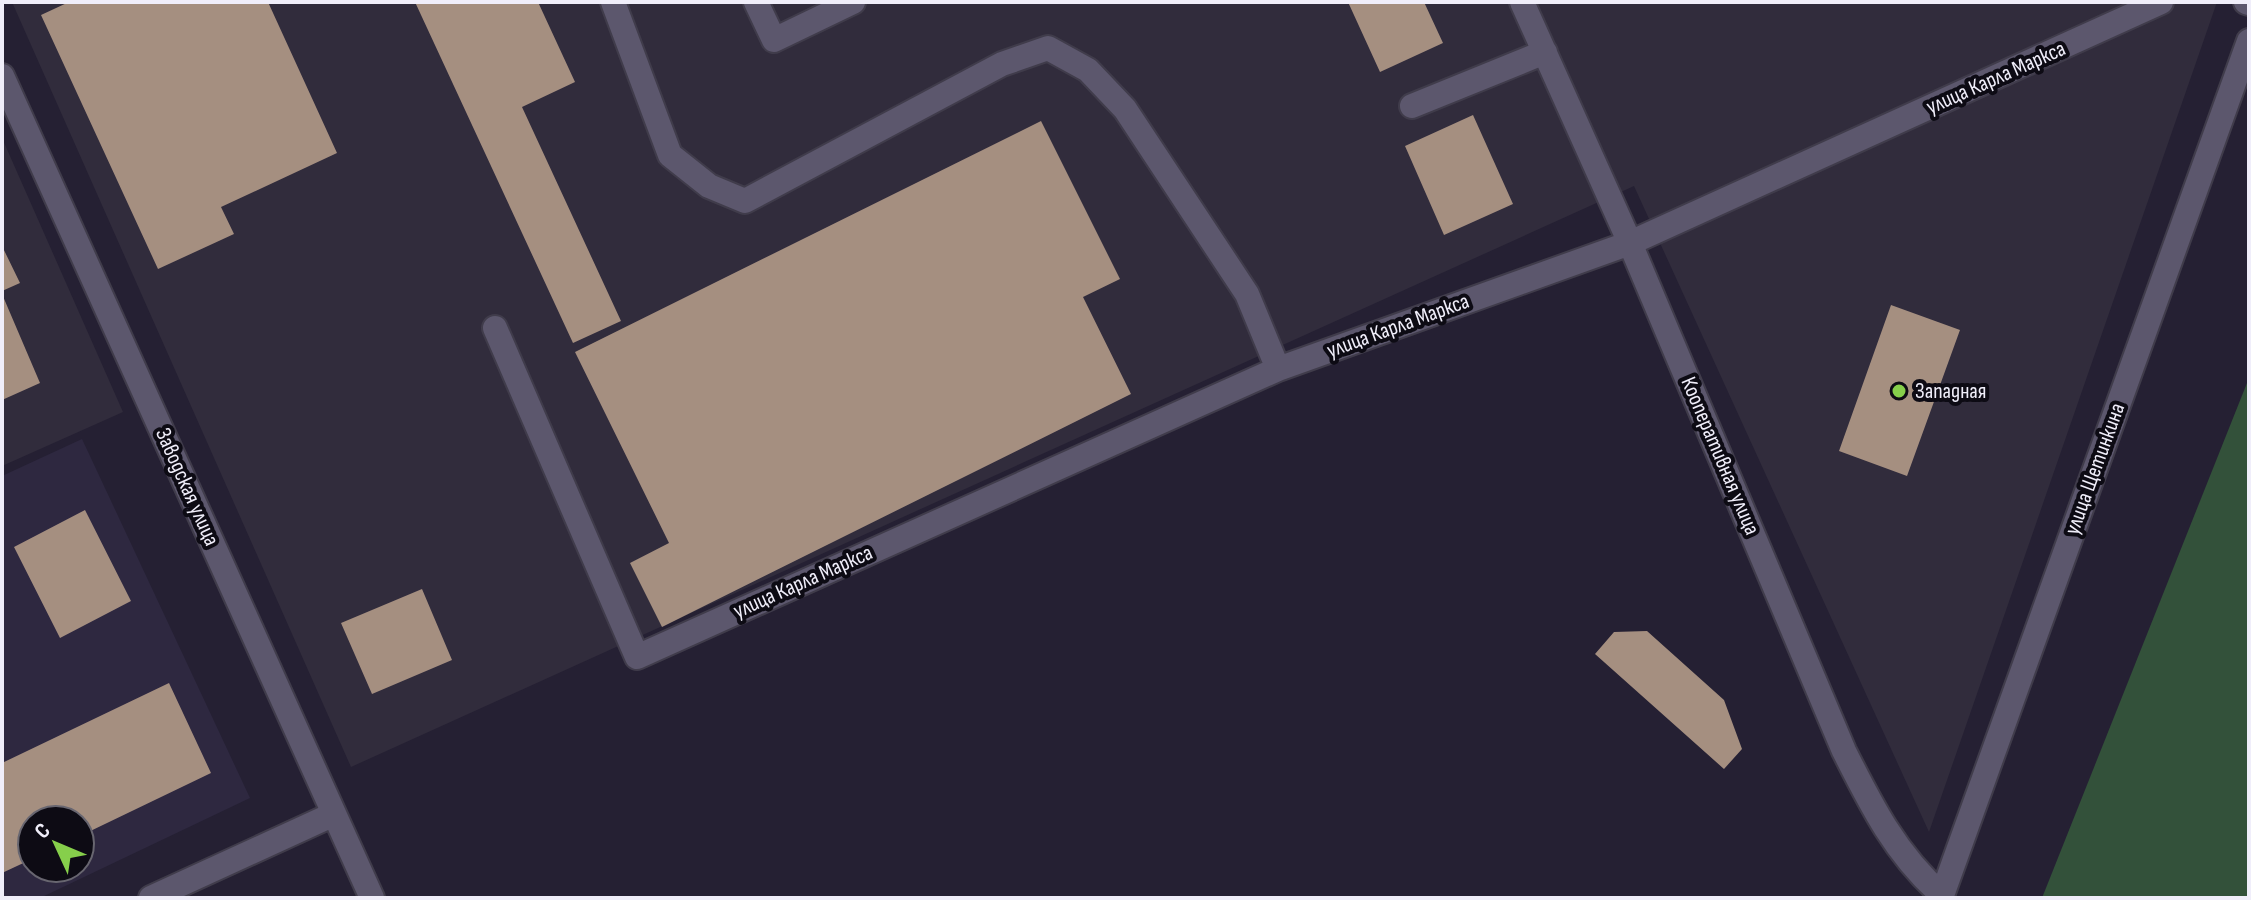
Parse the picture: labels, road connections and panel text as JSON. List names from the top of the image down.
{
  "streets": {
    "street": [
      "улица Карла Маркса",
      "Кооперативная улица",
      "улица Щетинкина",
      "Заводская улица"
    ]
  },
  "crossings": [
    ["улица Карла Маркса", "Кооперативная улица"],
    ["Кооперативная улица", "улица Щетинкина"]
  ],
  "places": ["Западная"],
  "north": "top left"
}
